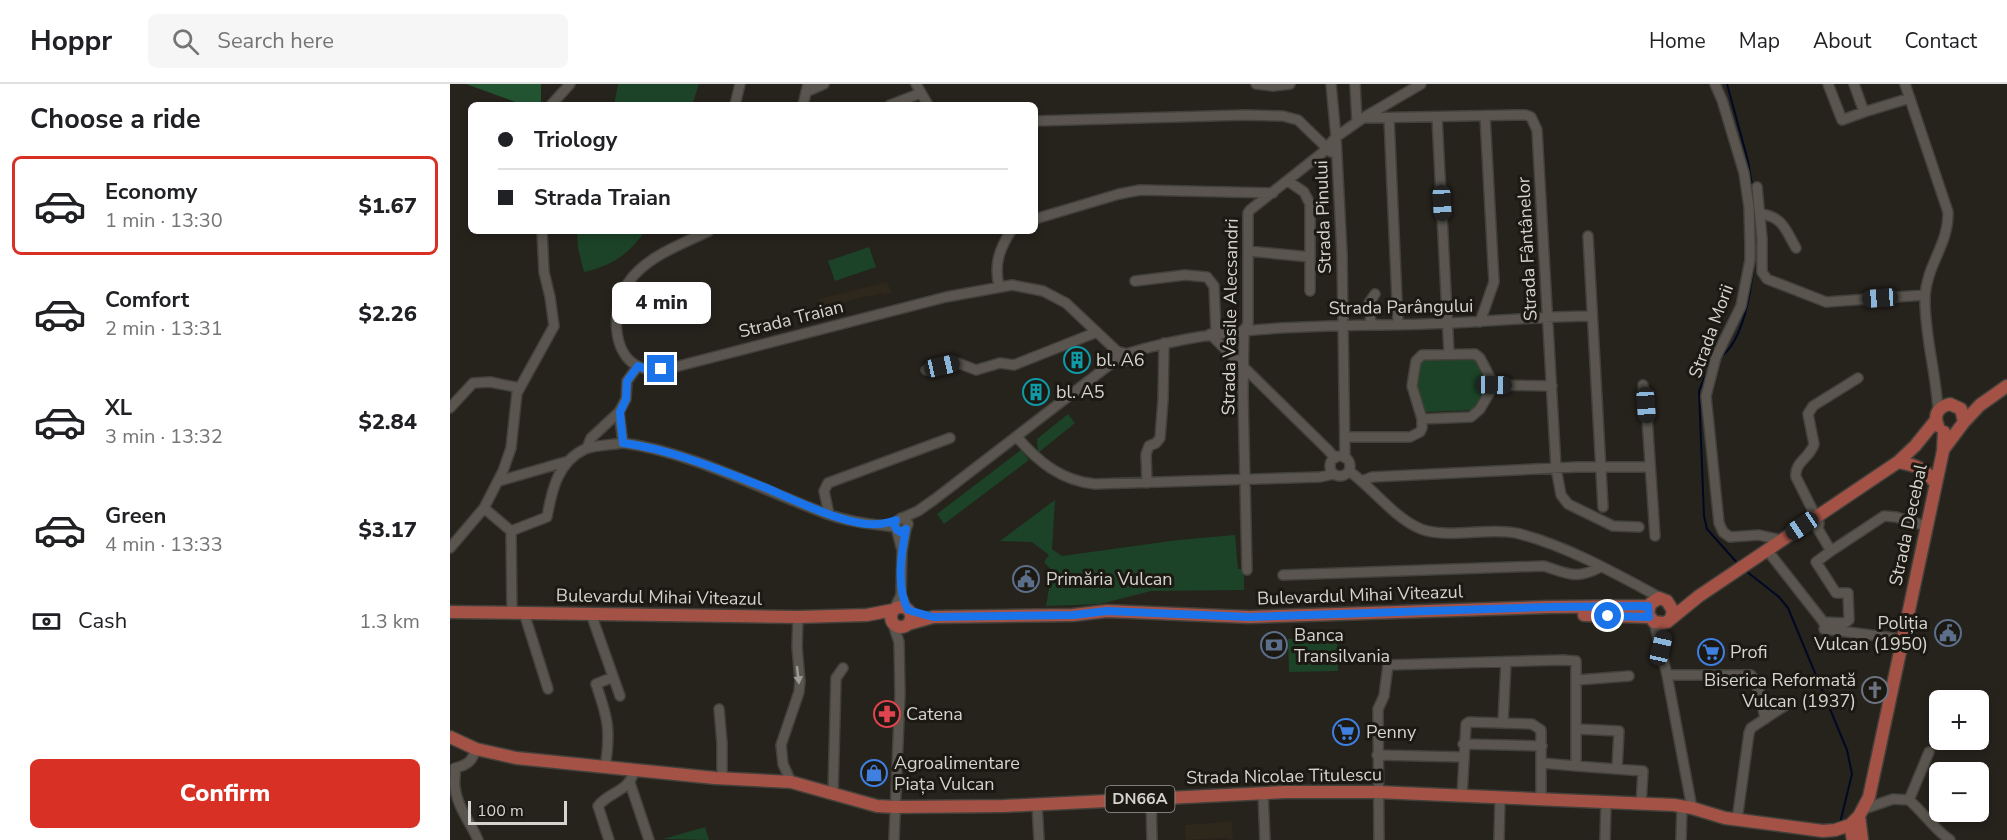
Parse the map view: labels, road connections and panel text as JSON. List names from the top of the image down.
{
  "streets": {
    "main road": [
      "Strada Decebal",
      "Bulevardul Mihai Viteazul",
      "Strada Nicolae Titulescu",
      "DN66A"
    ],
    "street": [
      "Strada Pinului",
      "Strada Fântânelor",
      "Strada Parângului",
      "Strada Vasile Alecsandri",
      "Strada Traian",
      "Strada Morii"
    ]
  },
  "crossings": [
    ["Strada Pinului", "Strada Parângului"],
    ["Strada Pinului", "Strada Vasile Alecsandri"],
    ["Strada Fântânelor", "Strada Parângului"],
    ["Strada Fântânelor", "Strada Vasile Alecsandri"],
    ["Strada Parângului", "Strada Vasile Alecsandri"],
    ["Strada Morii", "Bulevardul Mihai Viteazul"],
    ["Strada Decebal", "Bulevardul Mihai Viteazul"]
  ],
  "places": {
    "building": ["bl. A6", "bl. A5"],
    "public building": ["Primăria Vulcan", "Poliția Vulcan (1950)"],
    "bank": ["Banca Transilvania"],
    "supermarket": ["Profi", "Penny"],
    "church": ["Biserica Reformată Vulcan (1937)"],
    "pharmacy": ["Catena"],
    "shop": ["Agroalimentare Piața Vulcan"]
  },
  "scale_bar": "100 m",
  "page": {
    "header": "Hoppr",
    "search": "Search here",
    "nav": [
      "Home",
      "Map",
      "About",
      "Contact"
    ],
    "heading": "Choose a ride",
    "banner": ["Triology", "Strada Traian"],
    "list": [
      {
        "name": "Economy",
        "note": "1 min · 13:30",
        "value": "$1.67"
      },
      {
        "name": "Comfort",
        "note": "2 min · 13:31",
        "value": "$2.26"
      },
      {
        "name": "XL",
        "note": "3 min · 13:32",
        "value": "$2.84"
      },
      {
        "name": "Green",
        "note": "4 min · 13:33",
        "value": "$3.17"
      }
    ],
    "bubble": "4 min",
    "pay": ["Cash", "1.3 km"],
    "map_buttons": ["+", "−"],
    "buttons": "Confirm",
    "scale": "100 m"
  }
}
